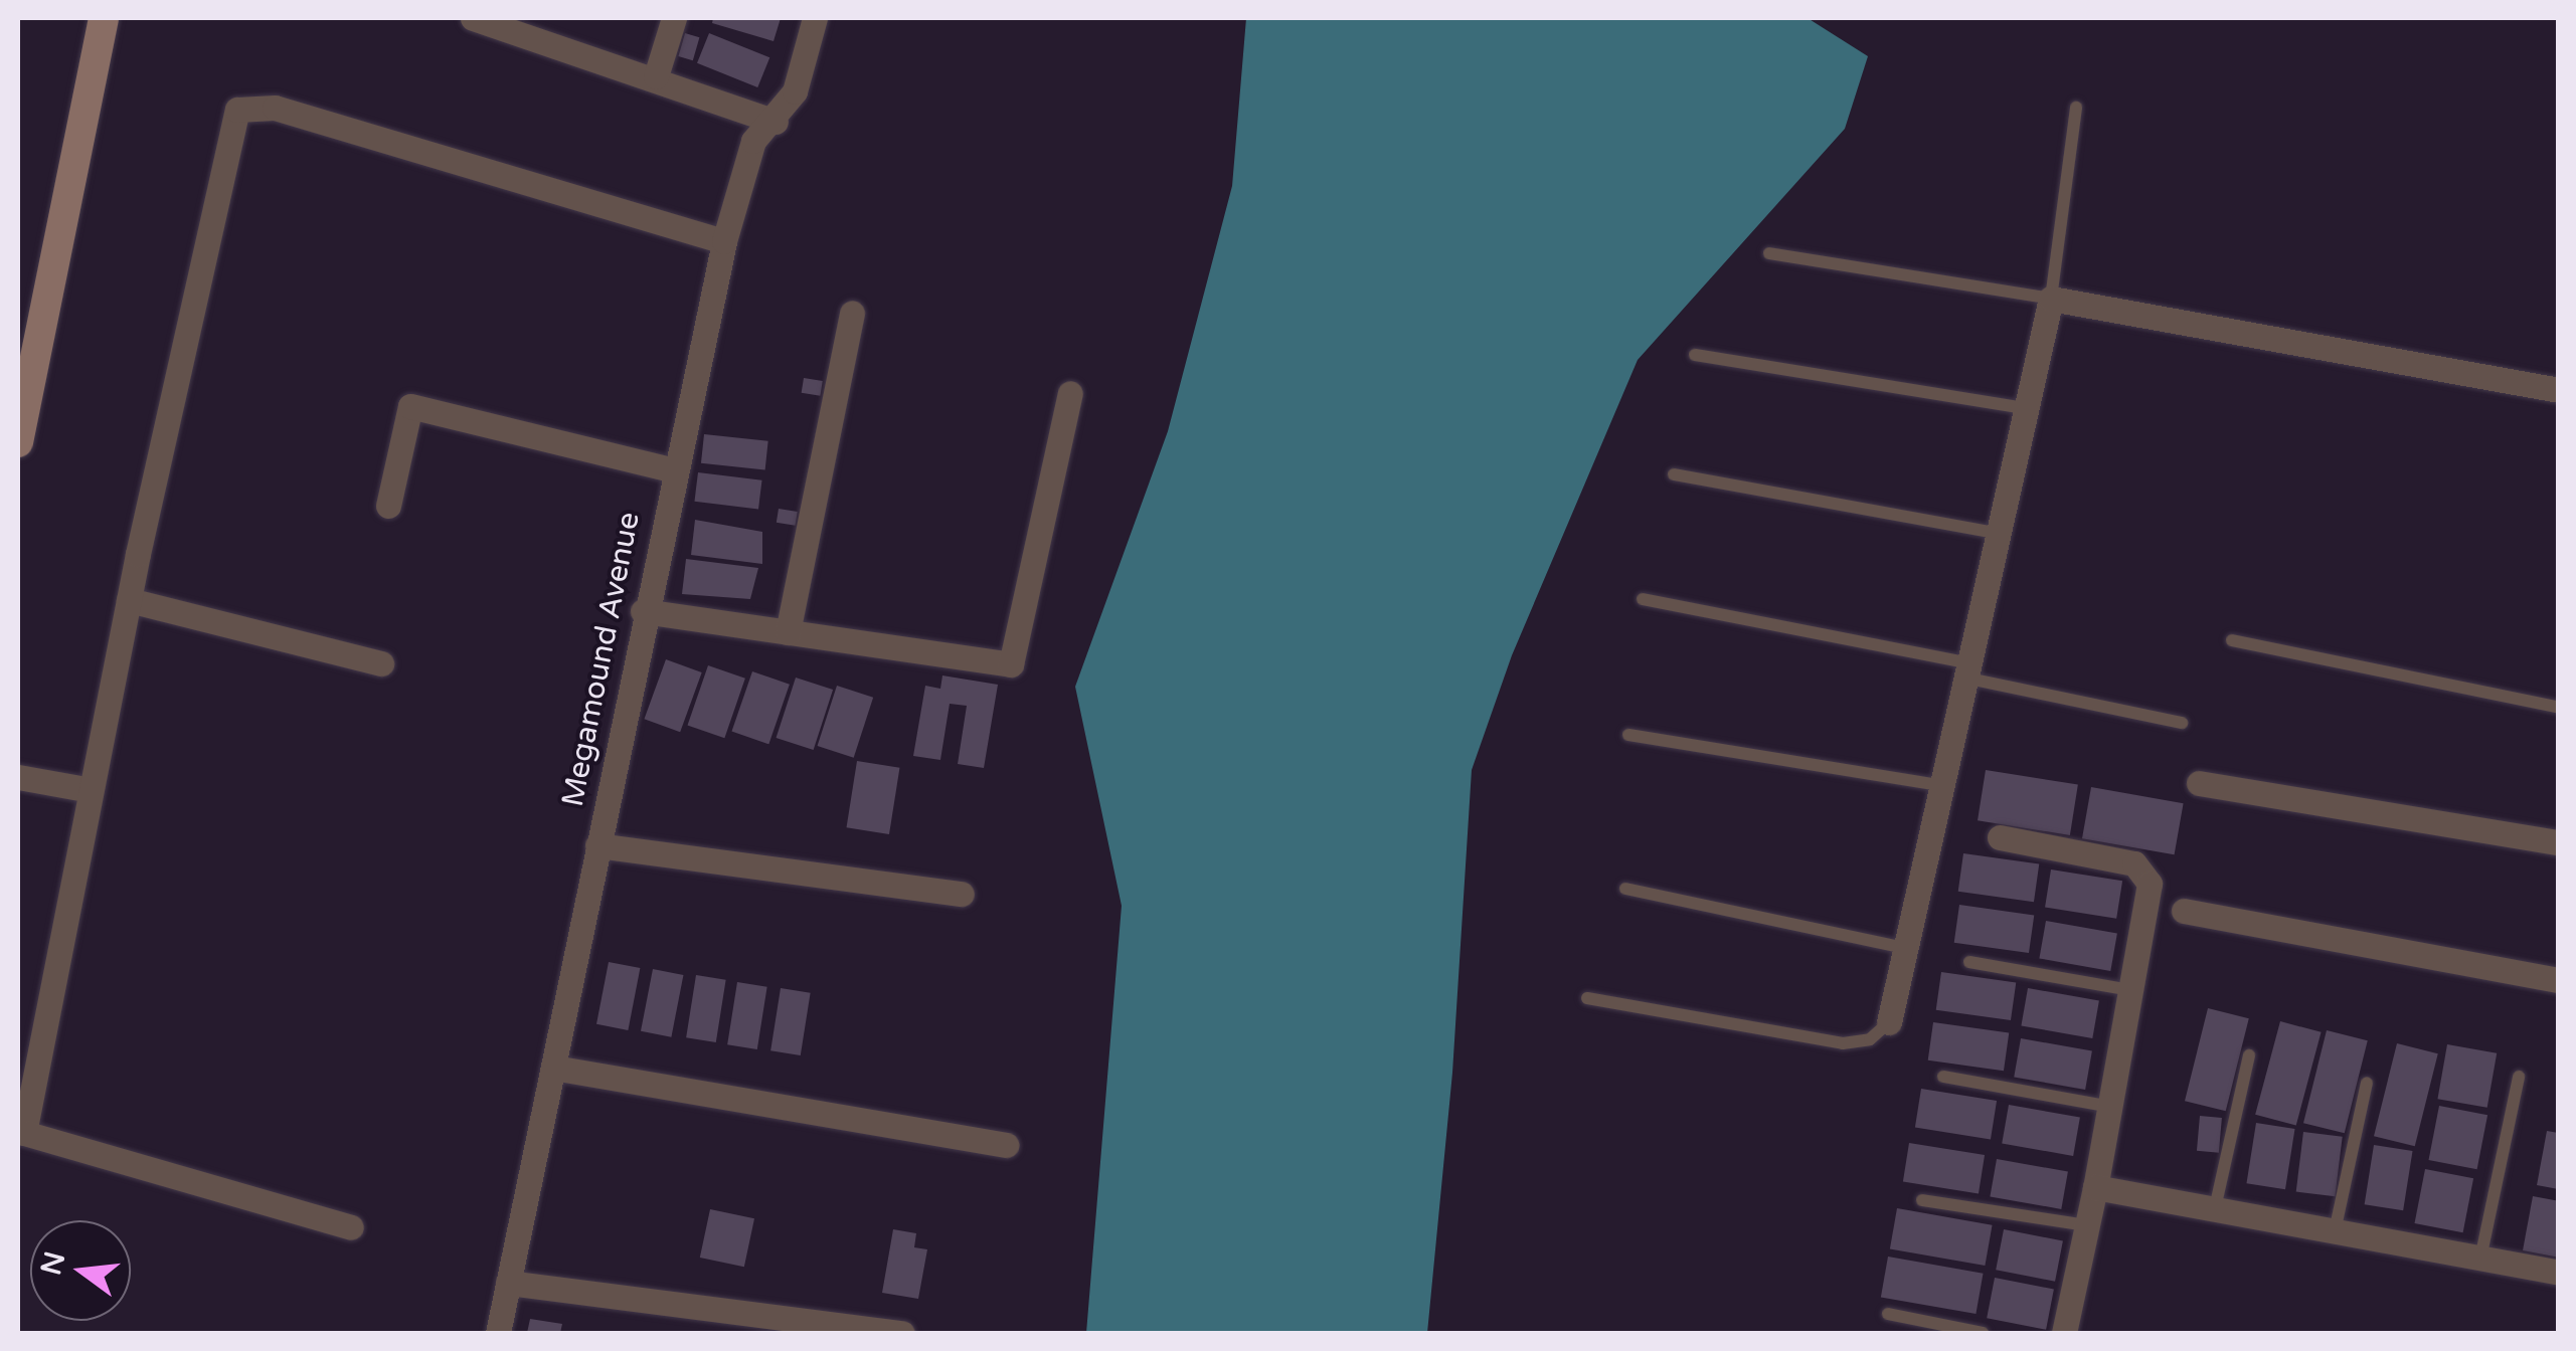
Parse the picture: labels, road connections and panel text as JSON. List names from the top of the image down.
{
  "streets": {
    "street": ["Megamound Avenue"]
  },
  "north": "left"
}
